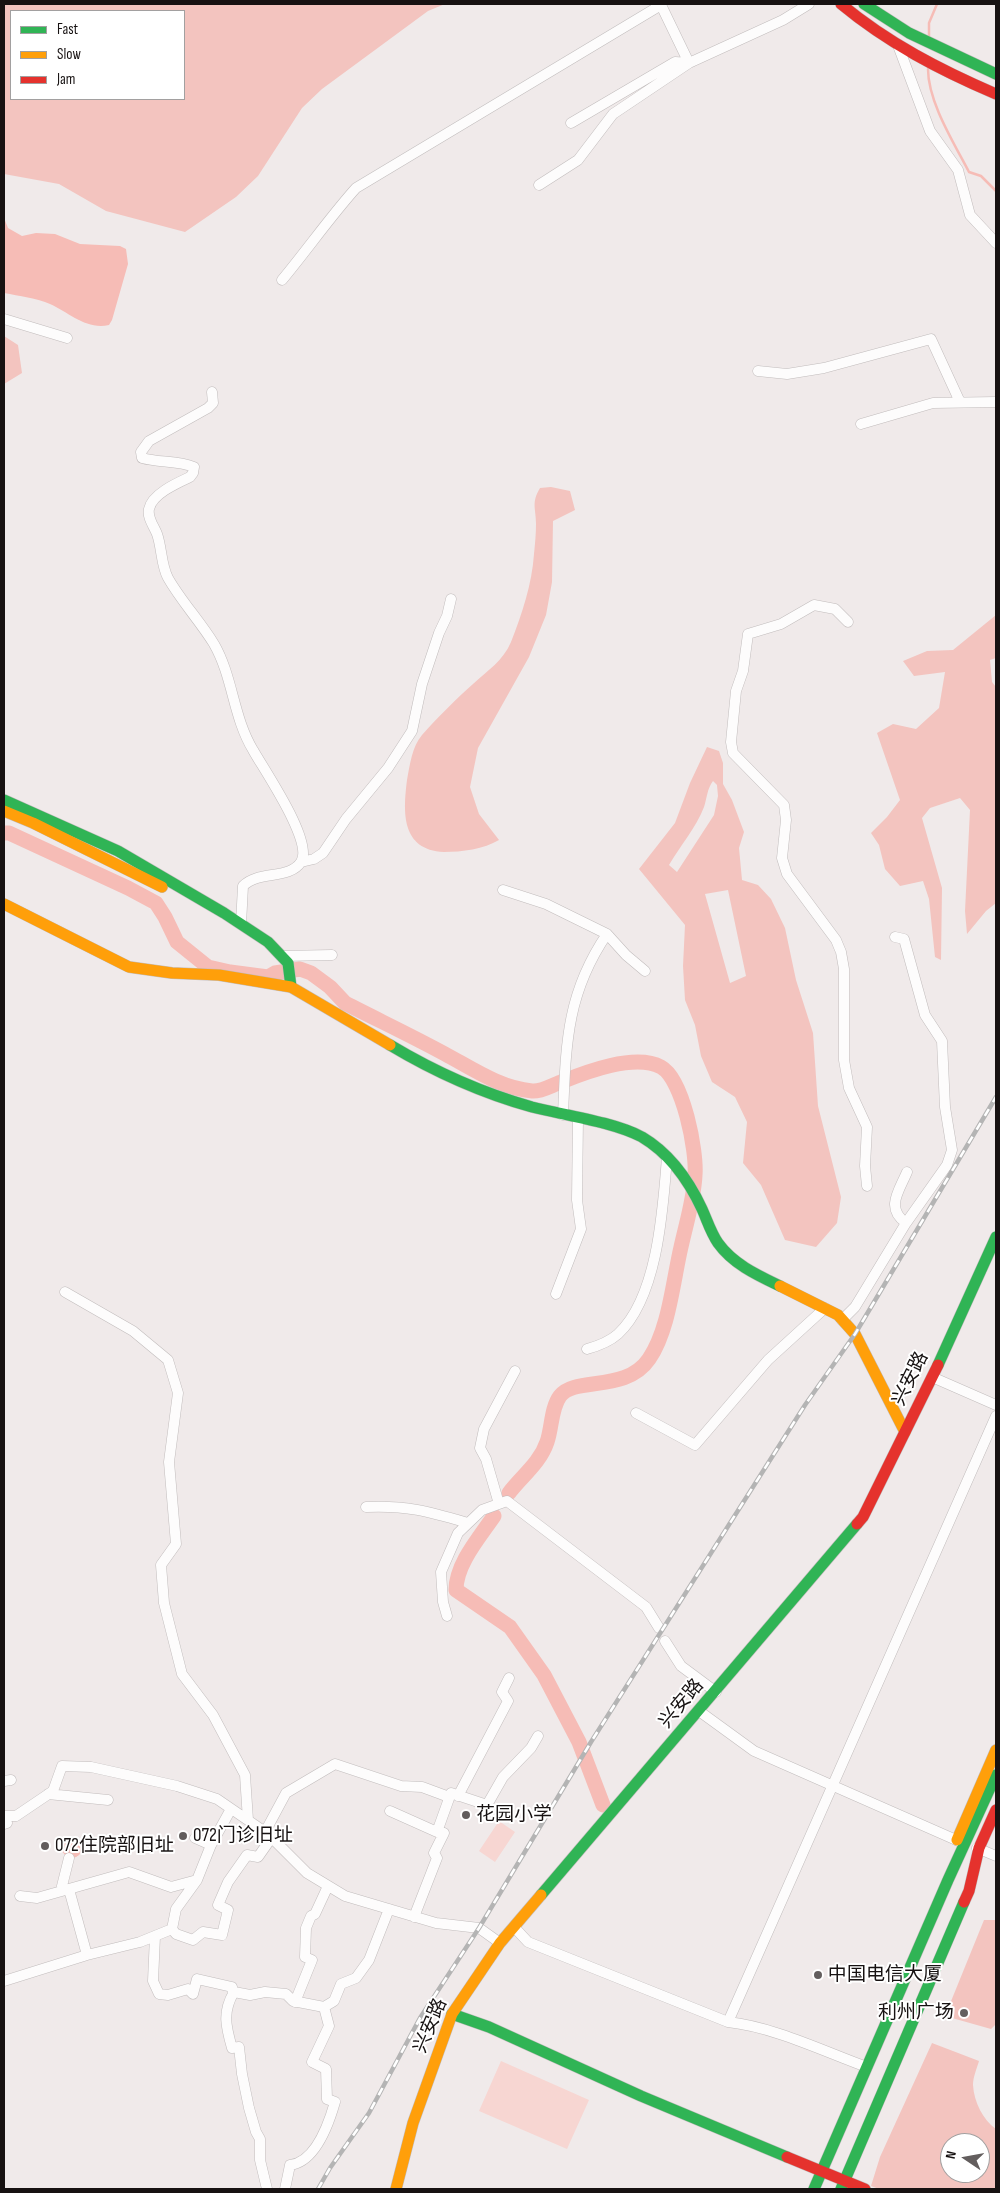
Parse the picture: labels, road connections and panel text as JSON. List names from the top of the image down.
{
  "streets": {
    "main road": ["兴安路"]
  },
  "places": [
    "花园小学",
    "072门诊旧址",
    "072住院部旧址",
    "中国电信大厦",
    "利州广场"
  ],
  "legend": ["Fast", "Slow", "Jam"],
  "north": "left"
}
